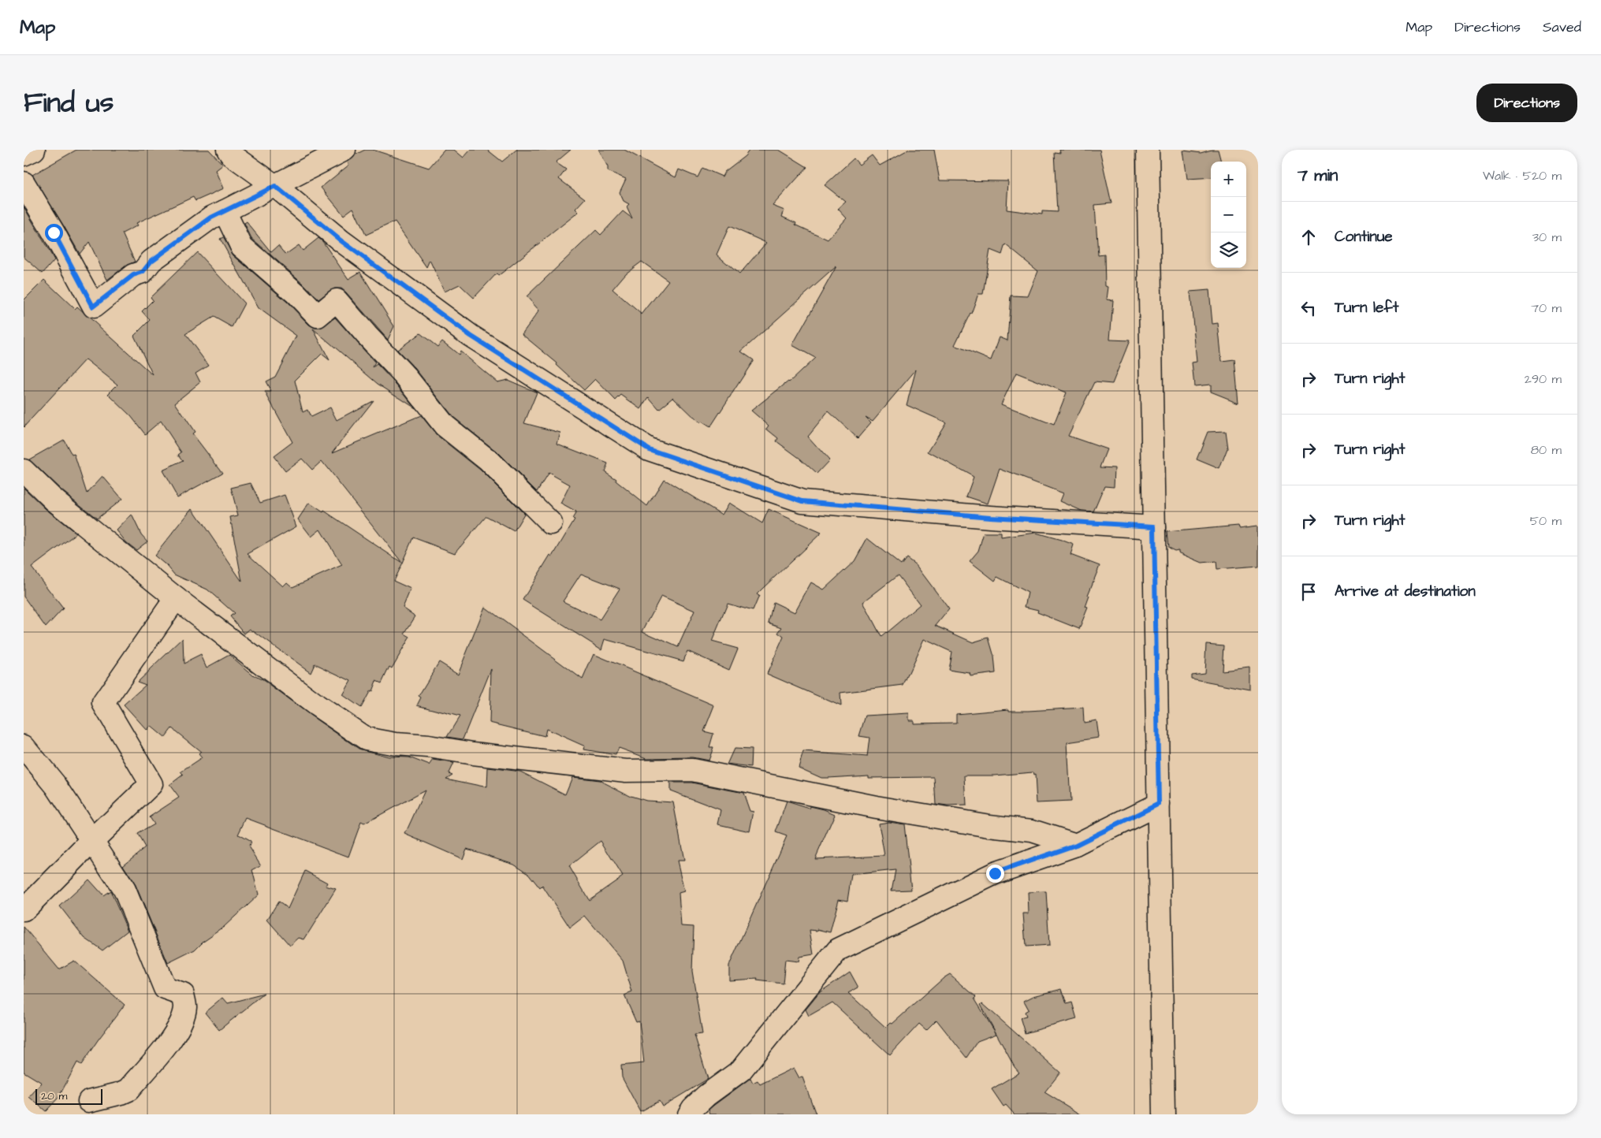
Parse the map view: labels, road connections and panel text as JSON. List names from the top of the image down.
{
  "scale_bar": "20 m",
  "page": {
    "header": "Map",
    "nav": ["Map", "Directions", "Saved"],
    "title": "Find us",
    "buttons": "Directions",
    "heading": ["7 min", "Walk · 520 m"],
    "map_buttons": ["+", "−"],
    "list": [
      ["Continue", "30 m"],
      ["Turn left", "70 m"],
      ["Turn right", "290 m"],
      ["Turn right", "80 m"],
      ["Turn right", "50 m"],
      "Arrive at destination"
    ],
    "scale": "20 m"
  }
}
